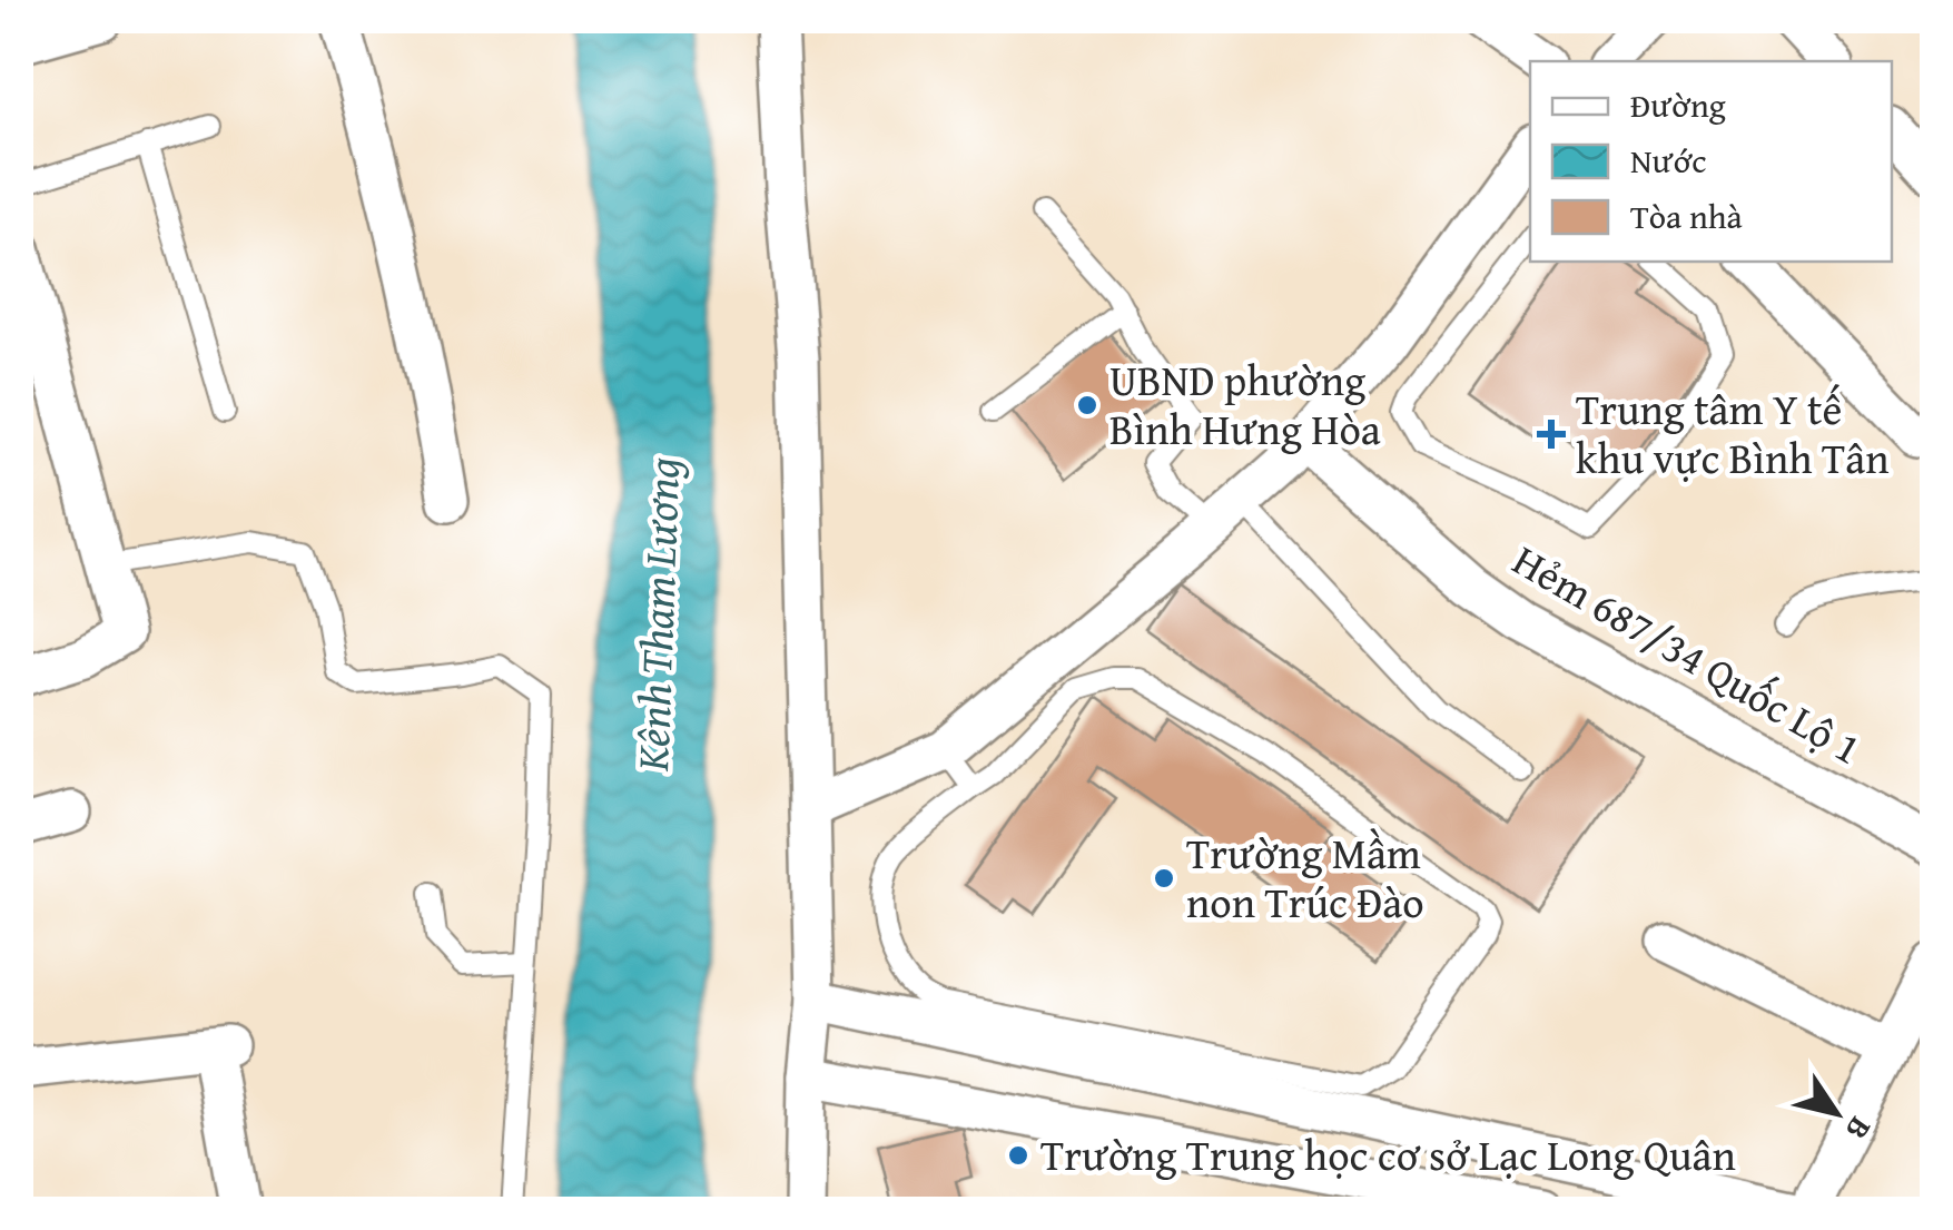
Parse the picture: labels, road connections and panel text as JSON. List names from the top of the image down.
{
  "streets": {
    "street": ["Hẻm 687/34 Quốc Lộ 1"]
  },
  "water": ["Kênh Tham Lương"],
  "places": {
    "other": ["UBND phường Bình Hưng Hòa", "Trường Mầm non Trúc Đào", "Trường Trung học cơ sở Lạc Long Quân"],
    "health": ["Trung tâm Y tế khu vực Bình Tân"]
  },
  "legend": ["Đường", "Nước", "Tòa nhà"],
  "north": "bottom right"
}
